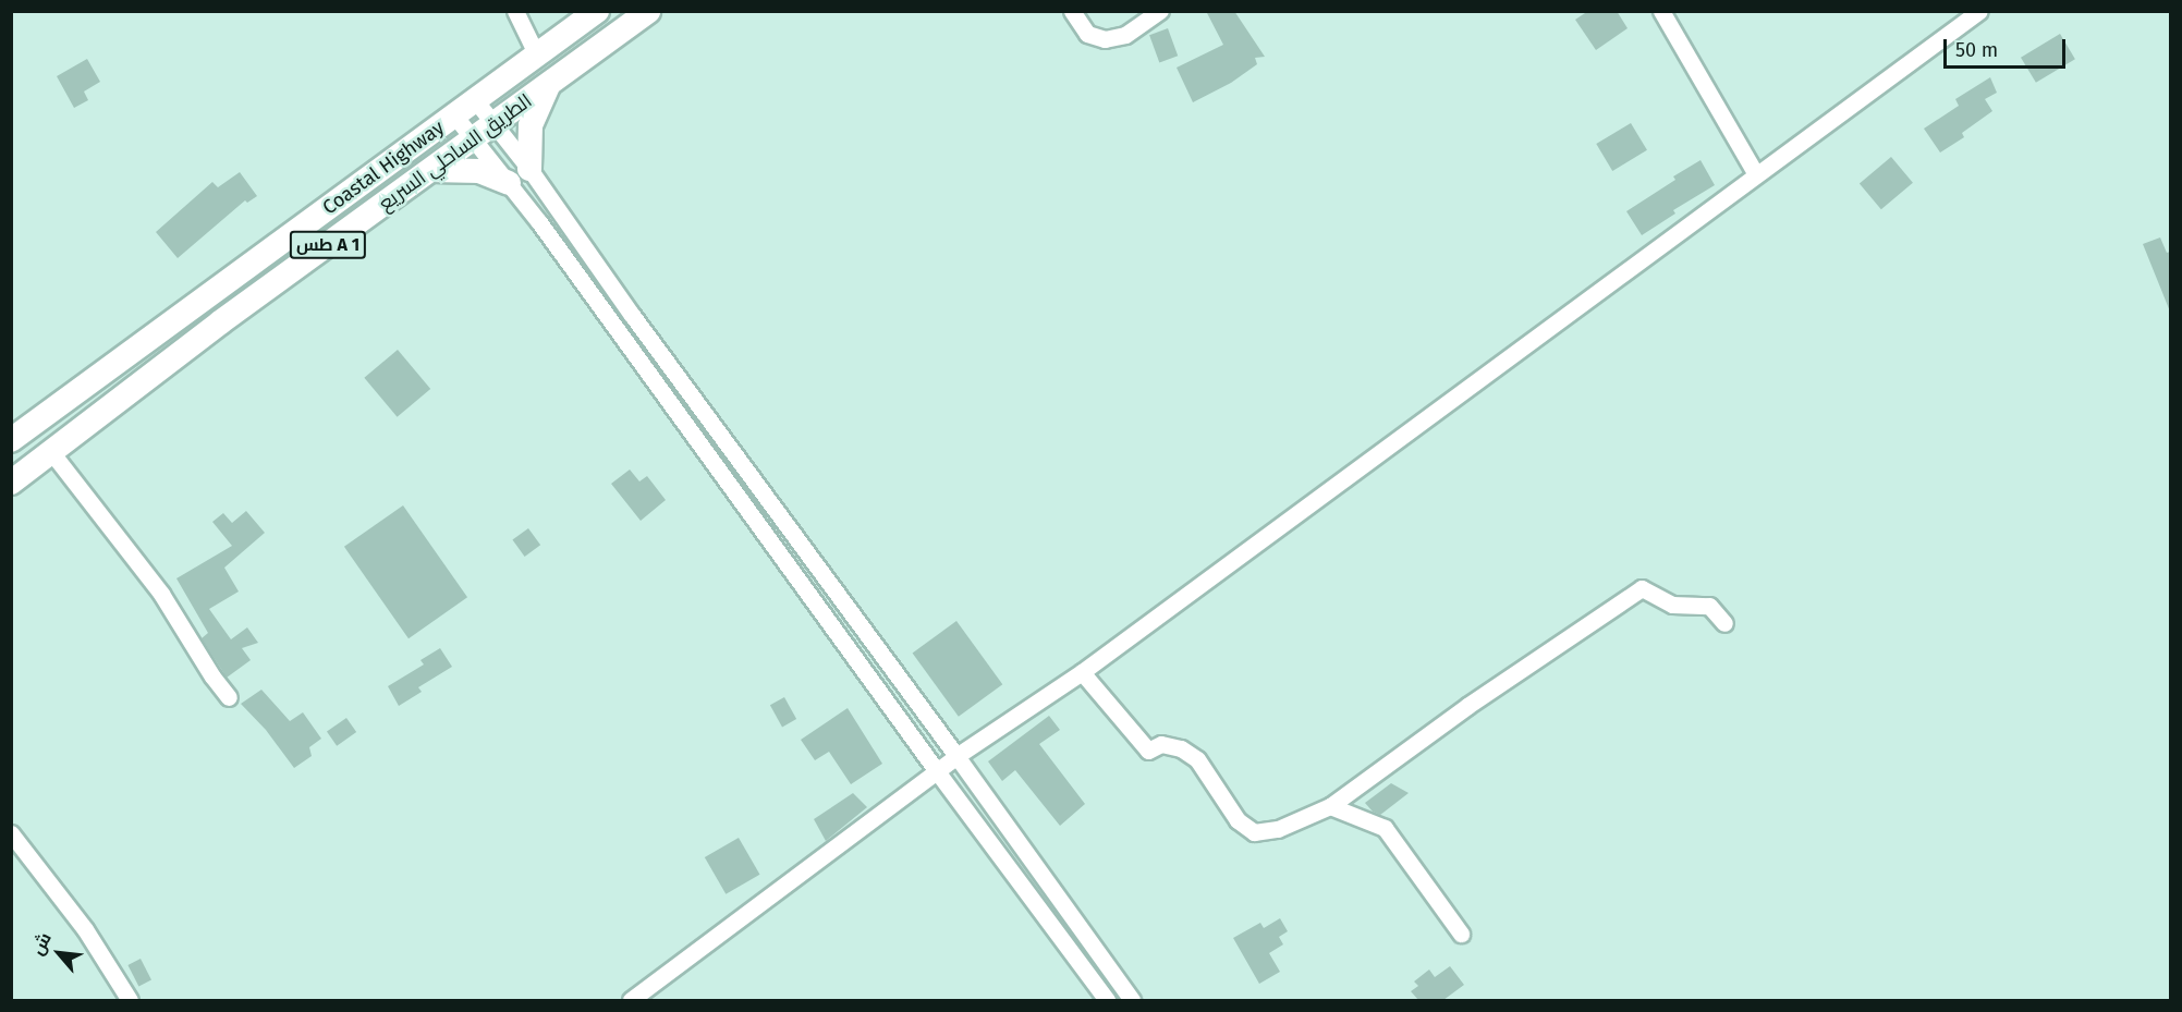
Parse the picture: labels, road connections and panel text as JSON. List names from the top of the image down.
{
  "streets": {
    "highway": ["الطريق الساحلي السريع", "Coastal Highway", "طس A 1"]
  },
  "scale_bar": "50 m",
  "north": "top left"
}
